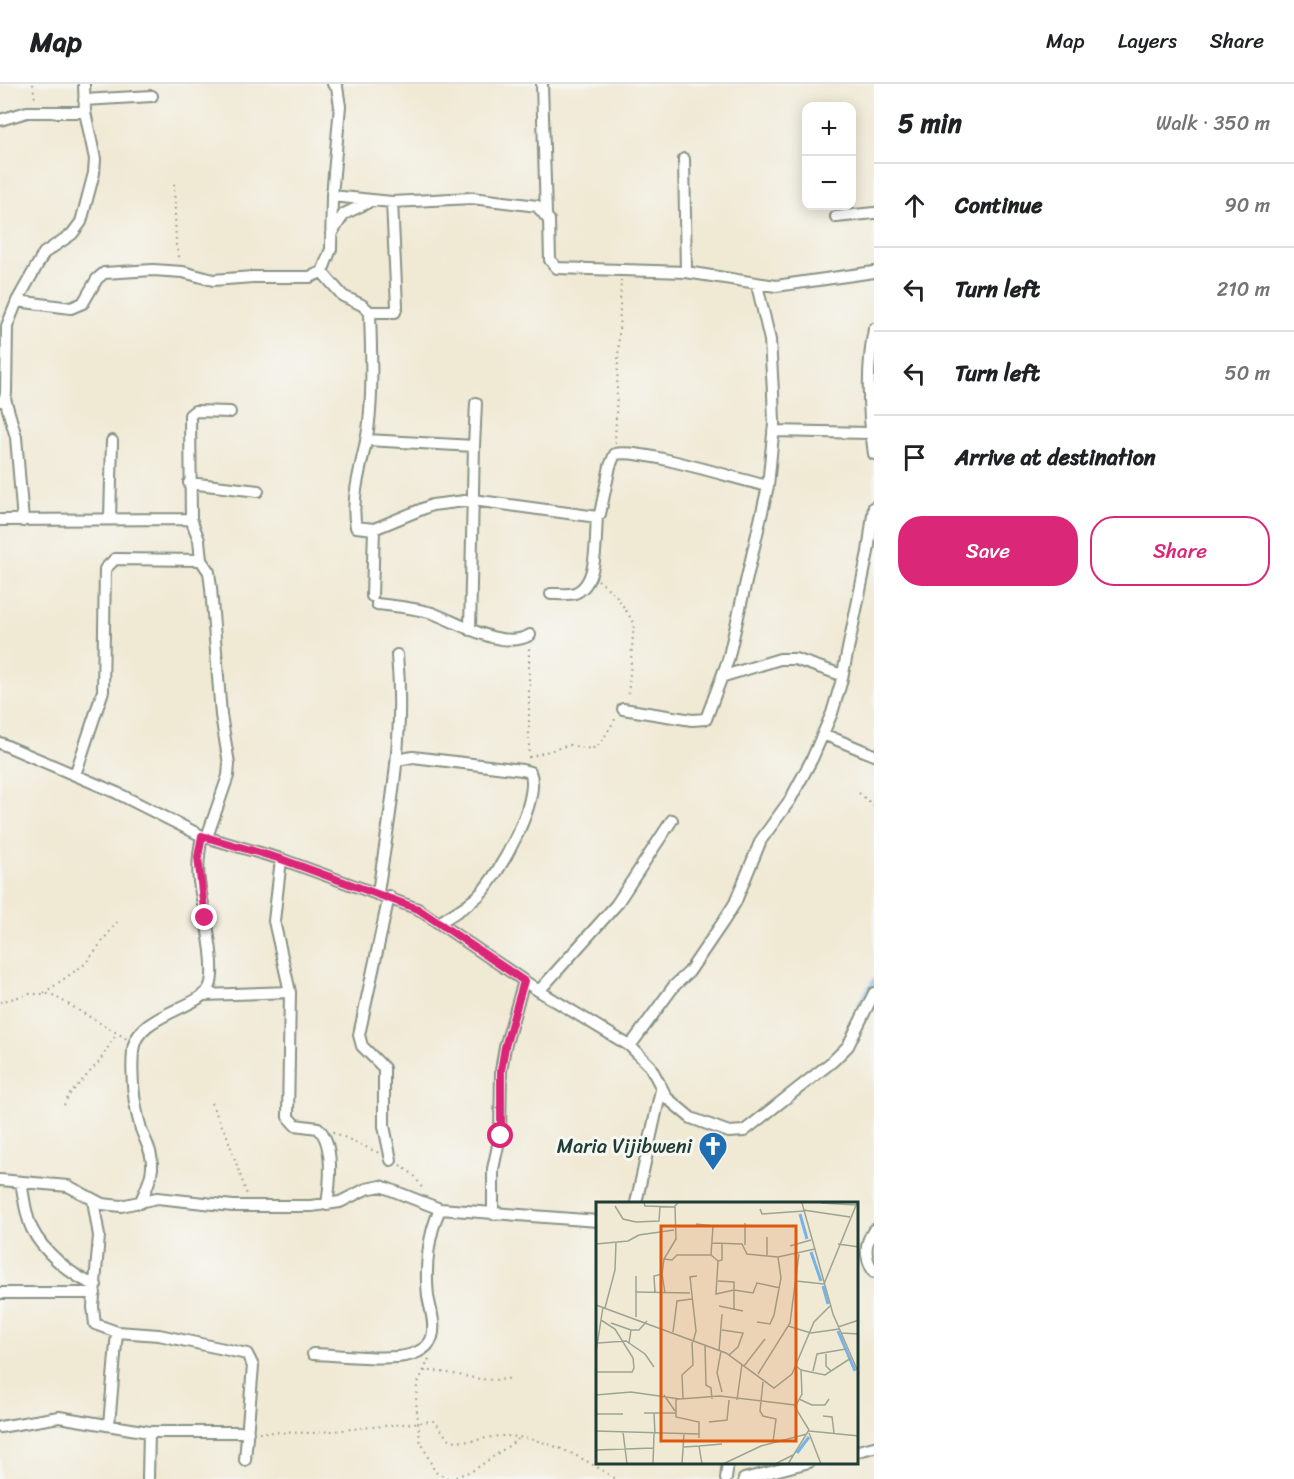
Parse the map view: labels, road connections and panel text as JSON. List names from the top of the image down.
{
  "places": {
    "church": ["Maria Vijibweni"]
  },
  "page": {
    "header": "Map",
    "nav": ["Map", "Layers", "Share"],
    "heading": ["5 min", "Walk · 350 m"],
    "map_buttons": ["+", "−"],
    "list": [
      ["Continue", "90 m"],
      ["Turn left", "210 m"],
      ["Turn left", "50 m"],
      "Arrive at destination"
    ],
    "buttons": ["Save", "Share"]
  }
}
